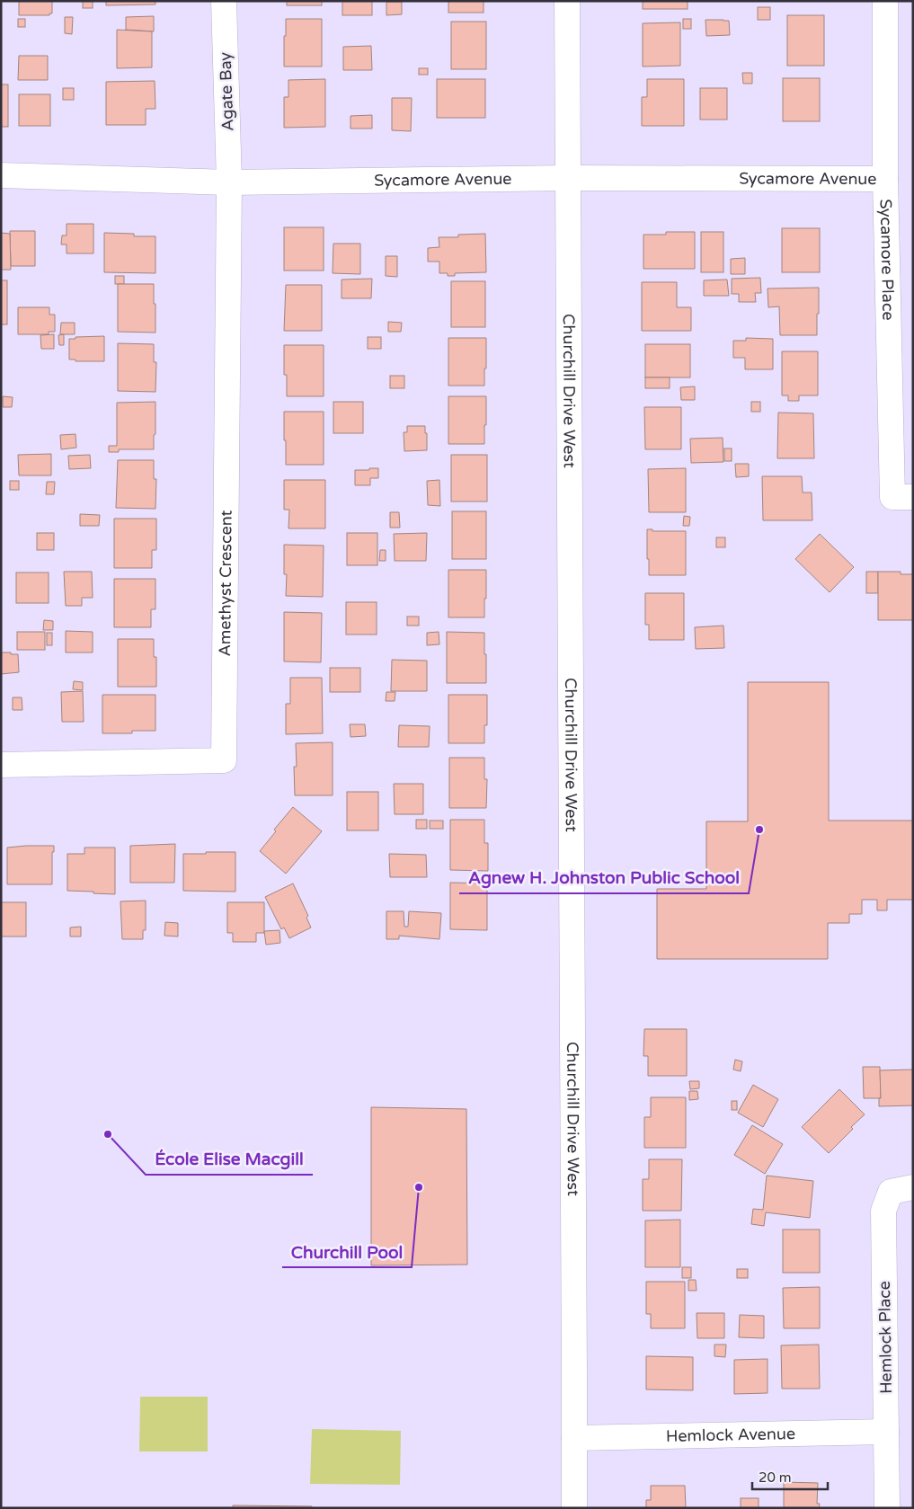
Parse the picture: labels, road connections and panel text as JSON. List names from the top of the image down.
{
  "streets": {
    "street": [
      "Agate Bay",
      "Sycamore Avenue",
      "Sycamore Place",
      "Churchill Drive West",
      "Amethyst Crescent",
      "Hemlock Place",
      "Hemlock Avenue"
    ]
  },
  "crossings": [
    ["Agate Bay", "Sycamore Avenue"],
    ["Agate Bay", "Amethyst Crescent"],
    ["Sycamore Avenue", "Sycamore Place"],
    ["Sycamore Avenue", "Churchill Drive West"],
    ["Sycamore Avenue", "Amethyst Crescent"],
    ["Churchill Drive West", "Hemlock Avenue"],
    ["Hemlock Place", "Hemlock Avenue"]
  ],
  "places": ["Agnew H. Johnston Public School", "École Elise Macgill", "Churchill Pool"],
  "scale_bar": "20 m"
}
